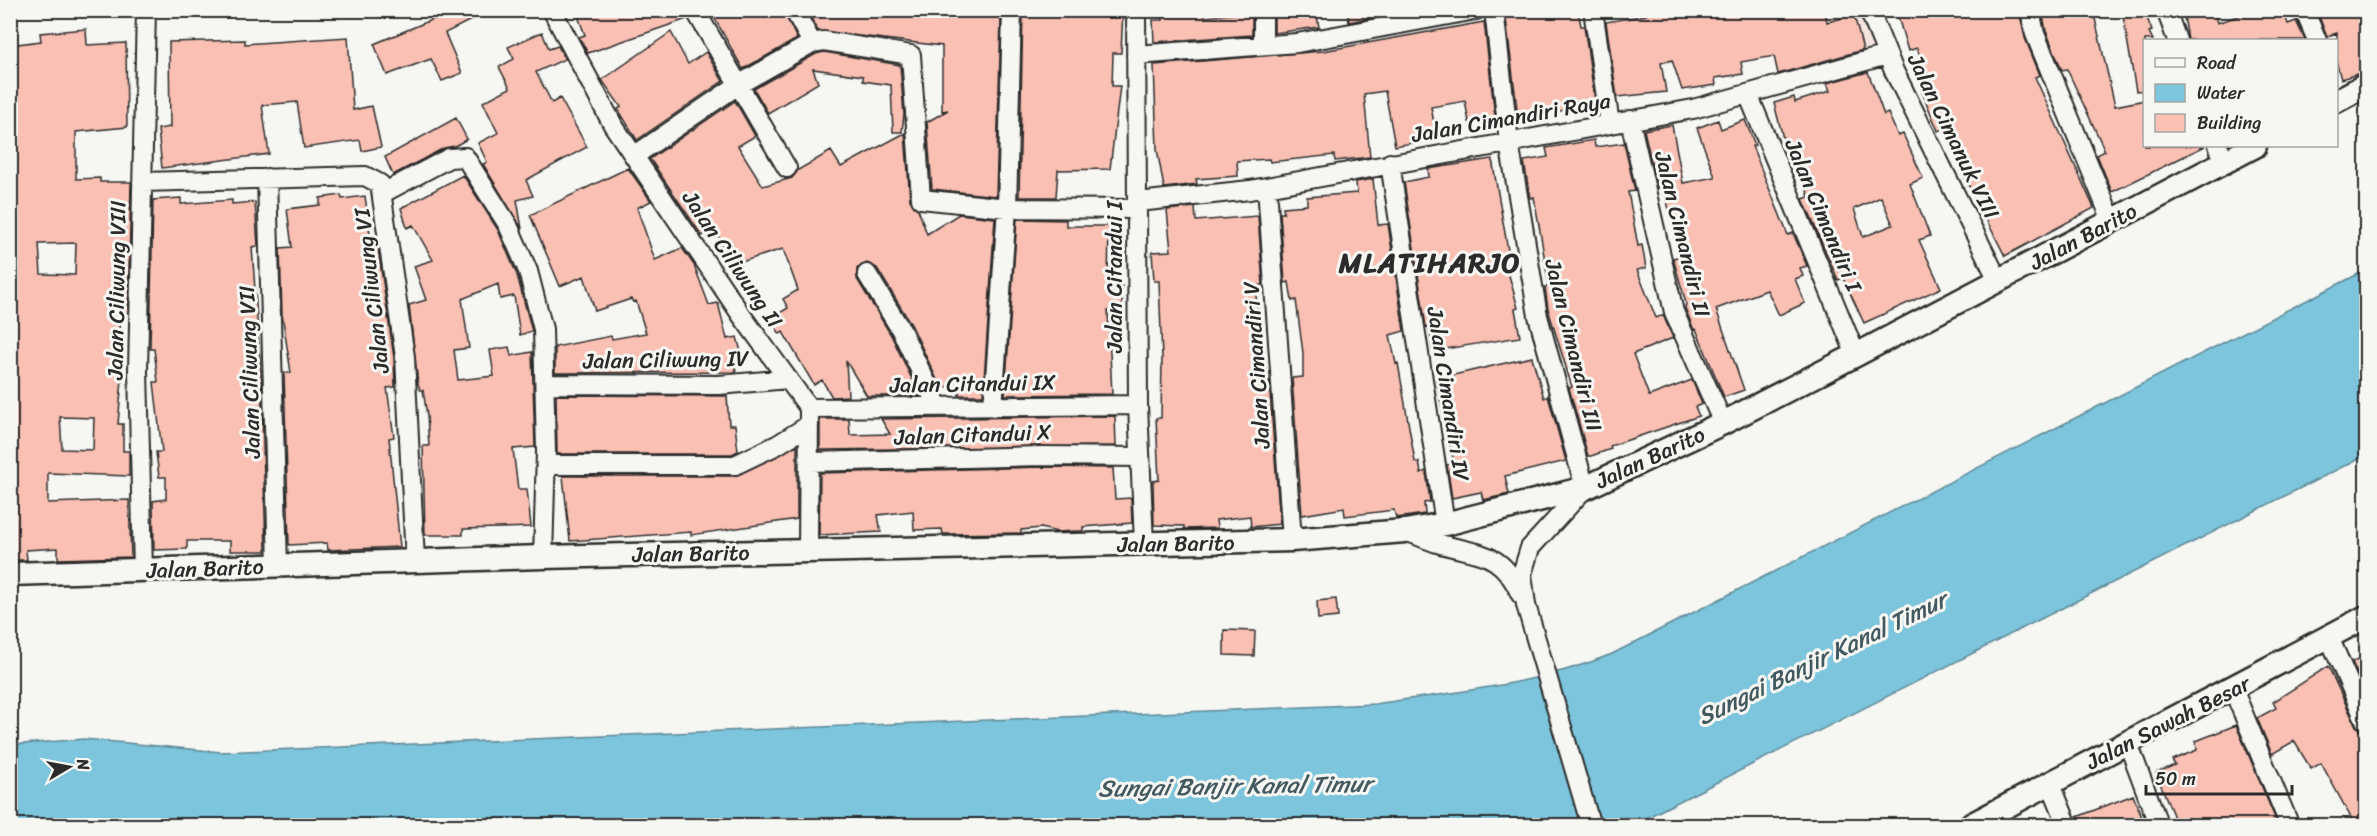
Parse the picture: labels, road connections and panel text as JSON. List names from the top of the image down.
{
  "streets": {
    "street": [
      "Jalan Cimandiri Raya",
      "Jalan Cimanuk VIII",
      "Jalan Cimandiri I",
      "Jalan Cimandiri II",
      "Jalan Barito",
      "Jalan Ciliwung II",
      "Jalan Citandui I",
      "Jalan Ciliwung VIII",
      "Jalan Ciliwung VI",
      "Jalan Cimandiri III",
      "Jalan Ciliwung IV",
      "Jalan Cimandiri V",
      "Jalan Ciliwung VII",
      "Jalan Citandui IX",
      "Jalan Cimandiri IV",
      "Jalan Citandui X",
      "Jalan Sawah Besar"
    ]
  },
  "crossings": [
    ["Jalan Cimandiri Raya", "Jalan Cimanuk VIII"],
    ["Jalan Cimandiri Raya", "Jalan Cimandiri I"],
    ["Jalan Cimandiri Raya", "Jalan Cimandiri II"],
    ["Jalan Cimandiri Raya", "Jalan Citandui I"],
    ["Jalan Cimandiri Raya", "Jalan Cimandiri III"],
    ["Jalan Cimandiri Raya", "Jalan Cimandiri V"],
    ["Jalan Cimandiri Raya", "Jalan Cimandiri IV"],
    ["Jalan Cimanuk VIII", "Jalan Barito"],
    ["Jalan Cimandiri I", "Jalan Barito"],
    ["Jalan Cimandiri II", "Jalan Barito"],
    ["Jalan Barito", "Jalan Citandui I"],
    ["Jalan Barito", "Jalan Ciliwung VIII"],
    ["Jalan Barito", "Jalan Ciliwung VI"],
    ["Jalan Barito", "Jalan Cimandiri III"],
    ["Jalan Barito", "Jalan Cimandiri V"],
    ["Jalan Barito", "Jalan Ciliwung VII"],
    ["Jalan Barito", "Jalan Cimandiri IV"],
    ["Jalan Ciliwung II", "Jalan Ciliwung IV"],
    ["Jalan Ciliwung II", "Jalan Citandui IX"],
    ["Jalan Citandui I", "Jalan Citandui IX"],
    ["Jalan Citandui I", "Jalan Citandui X"],
    ["Jalan Ciliwung VIII", "Jalan Ciliwung VI"],
    ["Jalan Ciliwung VI", "Jalan Ciliwung VII"]
  ],
  "districts": ["MLATIHARJO"],
  "water": ["Sungai Banjir Kanal Timur"],
  "legend": ["Road", "Water", "Building"],
  "scale_bar": "50 m",
  "north": "right"
}
